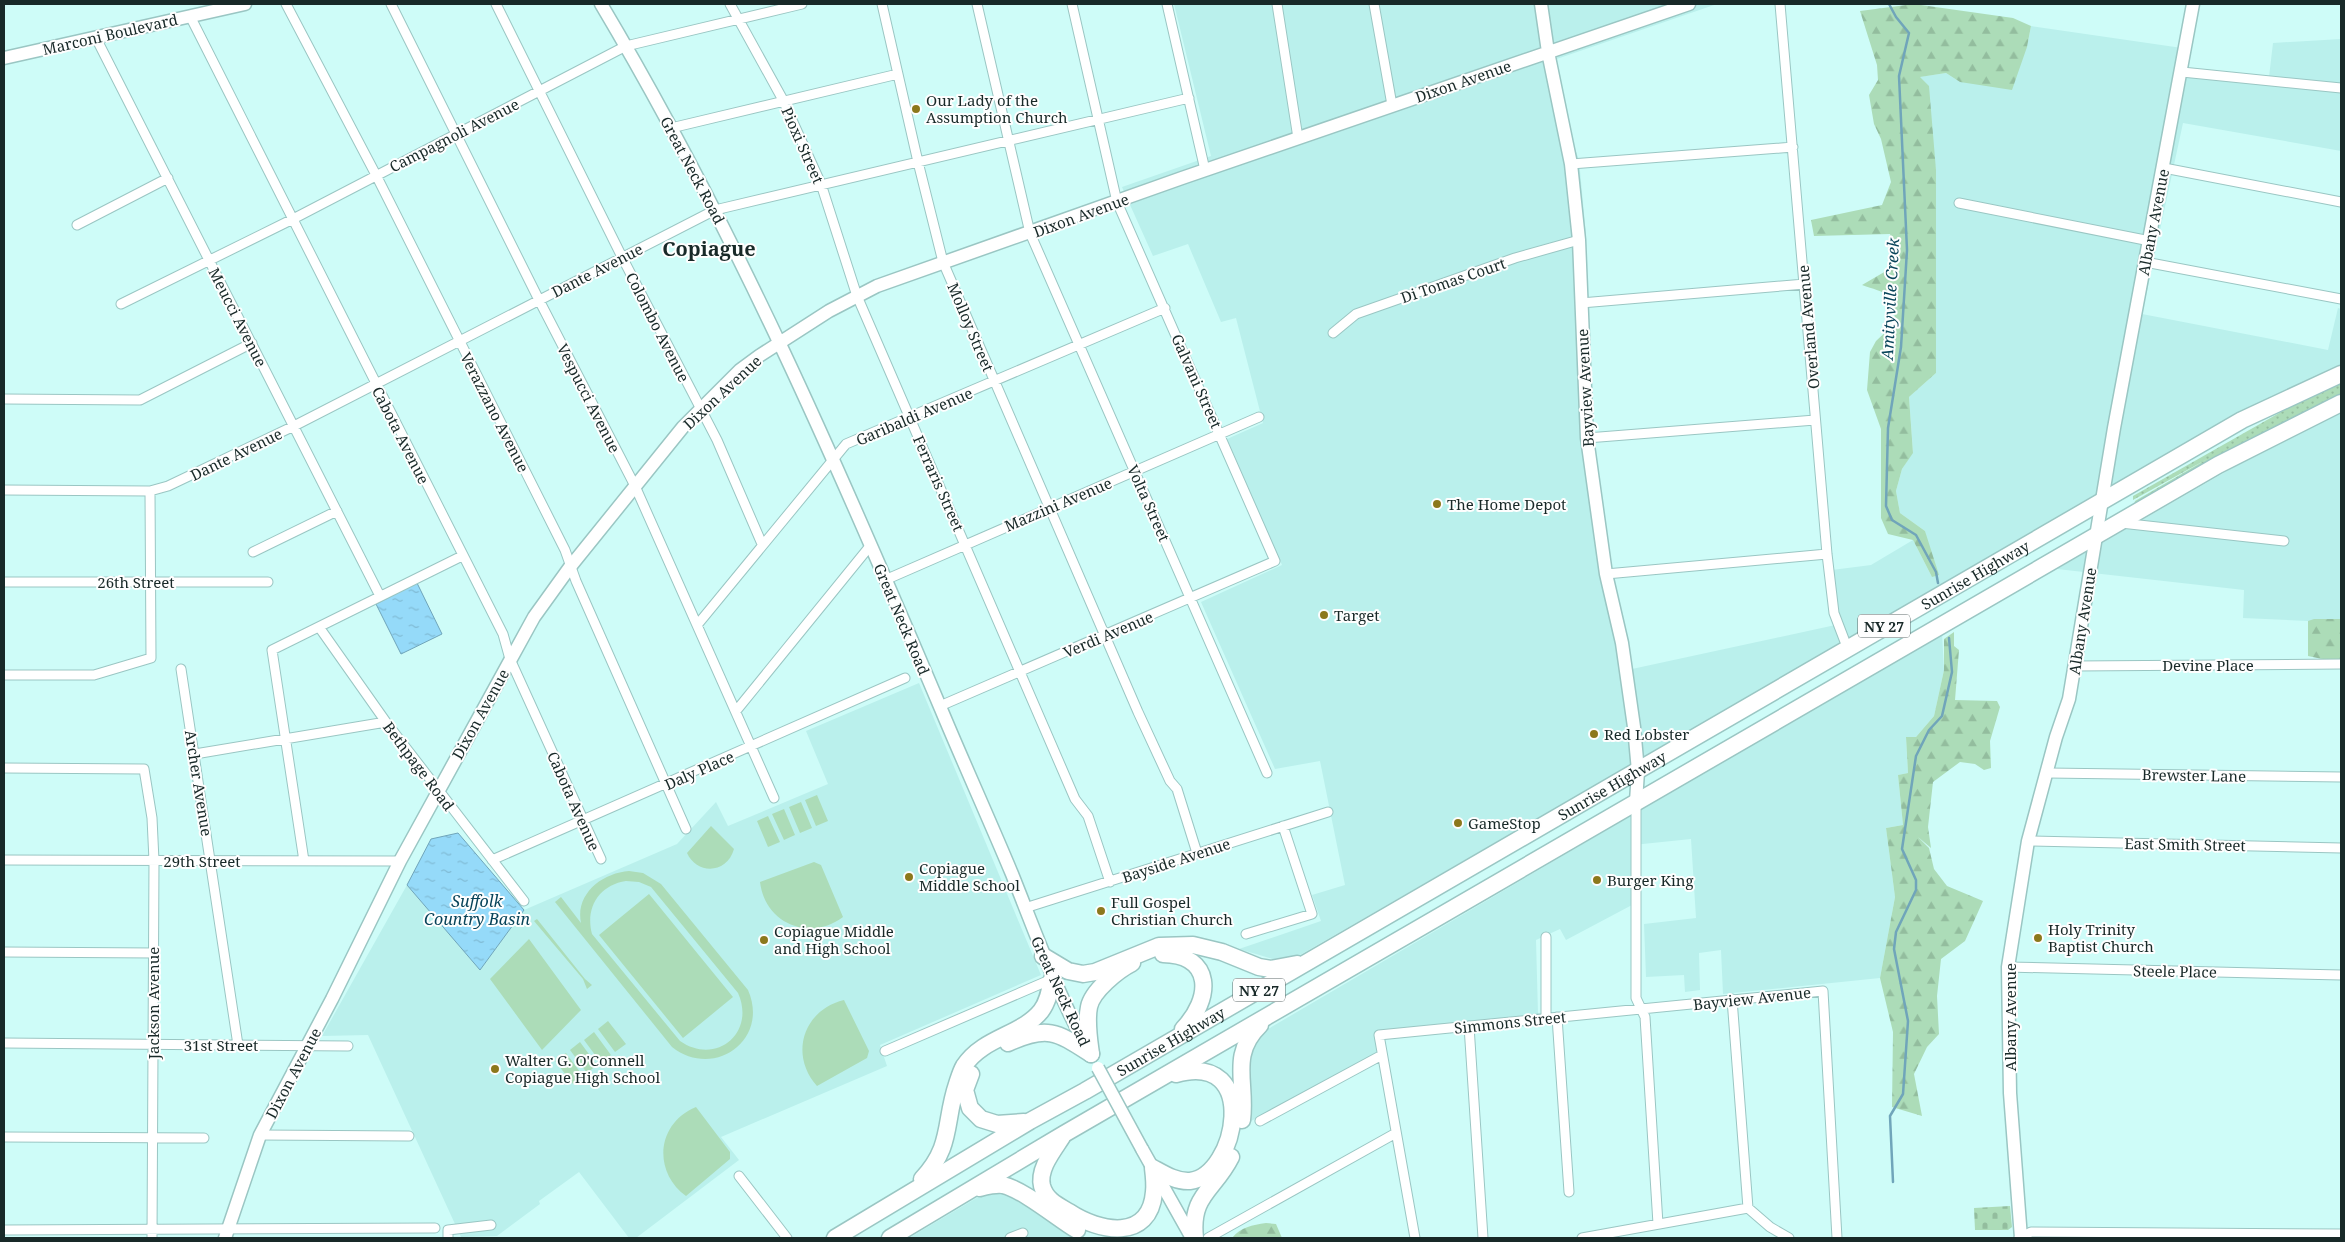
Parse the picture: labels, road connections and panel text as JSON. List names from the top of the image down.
{
  "streets": {
    "highway": ["Sunrise Highway", "NY 27"],
    "main road": [
      "Marconi Boulevard",
      "Dixon Avenue",
      "Great Neck Road",
      "Albany Avenue",
      "Bayview Avenue"
    ],
    "street": [
      "Campagnoli Avenue",
      "Pioxi Street",
      "Dante Avenue",
      "Di Tomas Court",
      "Meucci Avenue",
      "Colombo Avenue",
      "Molloy Street",
      "Overland Avenue",
      "Galvani Street",
      "Vespucci Avenue",
      "Verazzano Avenue",
      "Garibaldi Avenue",
      "Cabota Avenue",
      "Ferraris Street",
      "Volta Street",
      "Mazzini Avenue",
      "26th Street",
      "Verdi Avenue",
      "Devine Place",
      "Bethpage Road",
      "Daly Place",
      "Brewster Lane",
      "Archer Avenue",
      "East Smith Street",
      "Bayside Avenue",
      "29th Street",
      "Steele Place",
      "Jackson Avenue",
      "Simmons Street",
      "31st Street"
    ]
  },
  "crossings": [
    ["Marconi Boulevard", "Meucci Avenue"],
    ["Marconi Boulevard", "Cabota Avenue"],
    ["Dixon Avenue", "Pioxi Street"],
    ["Dixon Avenue", "Great Neck Road"],
    ["Dixon Avenue", "Colombo Avenue"],
    ["Dixon Avenue", "Molloy Street"],
    ["Dixon Avenue", "Galvani Street"],
    ["Dixon Avenue", "Bayview Avenue"],
    ["Dixon Avenue", "Vespucci Avenue"],
    ["Dixon Avenue", "Verazzano Avenue"],
    ["Dixon Avenue", "Cabota Avenue"],
    ["Dixon Avenue", "Ferraris Street"],
    ["Dixon Avenue", "Volta Street"],
    ["Dixon Avenue", "Bethpage Road"],
    ["Dixon Avenue", "29th Street"],
    ["Dixon Avenue", "31st Street"],
    ["Campagnoli Avenue", "Pioxi Street"],
    ["Campagnoli Avenue", "Great Neck Road"],
    ["Campagnoli Avenue", "Meucci Avenue"],
    ["Campagnoli Avenue", "Colombo Avenue"],
    ["Campagnoli Avenue", "Vespucci Avenue"],
    ["Campagnoli Avenue", "Verazzano Avenue"],
    ["Campagnoli Avenue", "Cabota Avenue"],
    ["Pioxi Street", "Dante Avenue"],
    ["Pioxi Street", "Ferraris Street"],
    ["Great Neck Road", "Dante Avenue"],
    ["Great Neck Road", "Garibaldi Avenue"],
    ["Great Neck Road", "Mazzini Avenue"],
    ["Great Neck Road", "Verdi Avenue"],
    ["Great Neck Road", "Bayside Avenue"],
    ["Albany Avenue", "Sunrise Highway"],
    ["Albany Avenue", "Devine Place"],
    ["Albany Avenue", "Brewster Lane"],
    ["Albany Avenue", "East Smith Street"],
    ["Albany Avenue", "Steele Place"],
    ["Dante Avenue", "Meucci Avenue"],
    ["Dante Avenue", "Colombo Avenue"],
    ["Dante Avenue", "Molloy Street"],
    ["Dante Avenue", "Galvani Street"],
    ["Dante Avenue", "Vespucci Avenue"],
    ["Dante Avenue", "Verazzano Avenue"],
    ["Dante Avenue", "Cabota Avenue"],
    ["Dante Avenue", "Volta Street"],
    ["Di Tomas Court", "Bayview Avenue"],
    ["Colombo Avenue", "Garibaldi Avenue"],
    ["Molloy Street", "Garibaldi Avenue"],
    ["Molloy Street", "Mazzini Avenue"],
    ["Molloy Street", "Verdi Avenue"],
    ["Molloy Street", "Bayside Avenue"],
    ["Overland Avenue", "Sunrise Highway"],
    ["Galvani Street", "Garibaldi Avenue"],
    ["Galvani Street", "Mazzini Avenue"],
    ["Galvani Street", "Verdi Avenue"],
    ["Bayview Avenue", "Sunrise Highway"],
    ["Bayview Avenue", "Simmons Street"],
    ["Vespucci Avenue", "Garibaldi Avenue"],
    ["Vespucci Avenue", "Daly Place"],
    ["Verazzano Avenue", "Daly Place"],
    ["Garibaldi Avenue", "Ferraris Street"],
    ["Garibaldi Avenue", "Volta Street"],
    ["Cabota Avenue", "Daly Place"],
    ["Ferraris Street", "Mazzini Avenue"],
    ["Ferraris Street", "Verdi Avenue"],
    ["Ferraris Street", "Bayside Avenue"],
    ["Volta Street", "Mazzini Avenue"],
    ["Volta Street", "Verdi Avenue"],
    ["Bethpage Road", "Daly Place"],
    ["Archer Avenue", "29th Street"],
    ["Archer Avenue", "31st Street"],
    ["29th Street", "Jackson Avenue"],
    ["Jackson Avenue", "31st Street"]
  ],
  "districts": ["Copiague"],
  "water": ["Amityville Creek", "Suffolk Country Basin"],
  "places": [
    "Our Lady of the Assumption Church",
    "The Home Depot",
    "Target",
    "Red Lobster",
    "GameStop",
    "Copiague Middle School",
    "Burger King",
    "Full Gospel Christian Church",
    "Holy Trinity Baptist Church",
    "Copiague Middle and High School",
    "Walter G. O'Connell Copiague High School"
  ]
}
